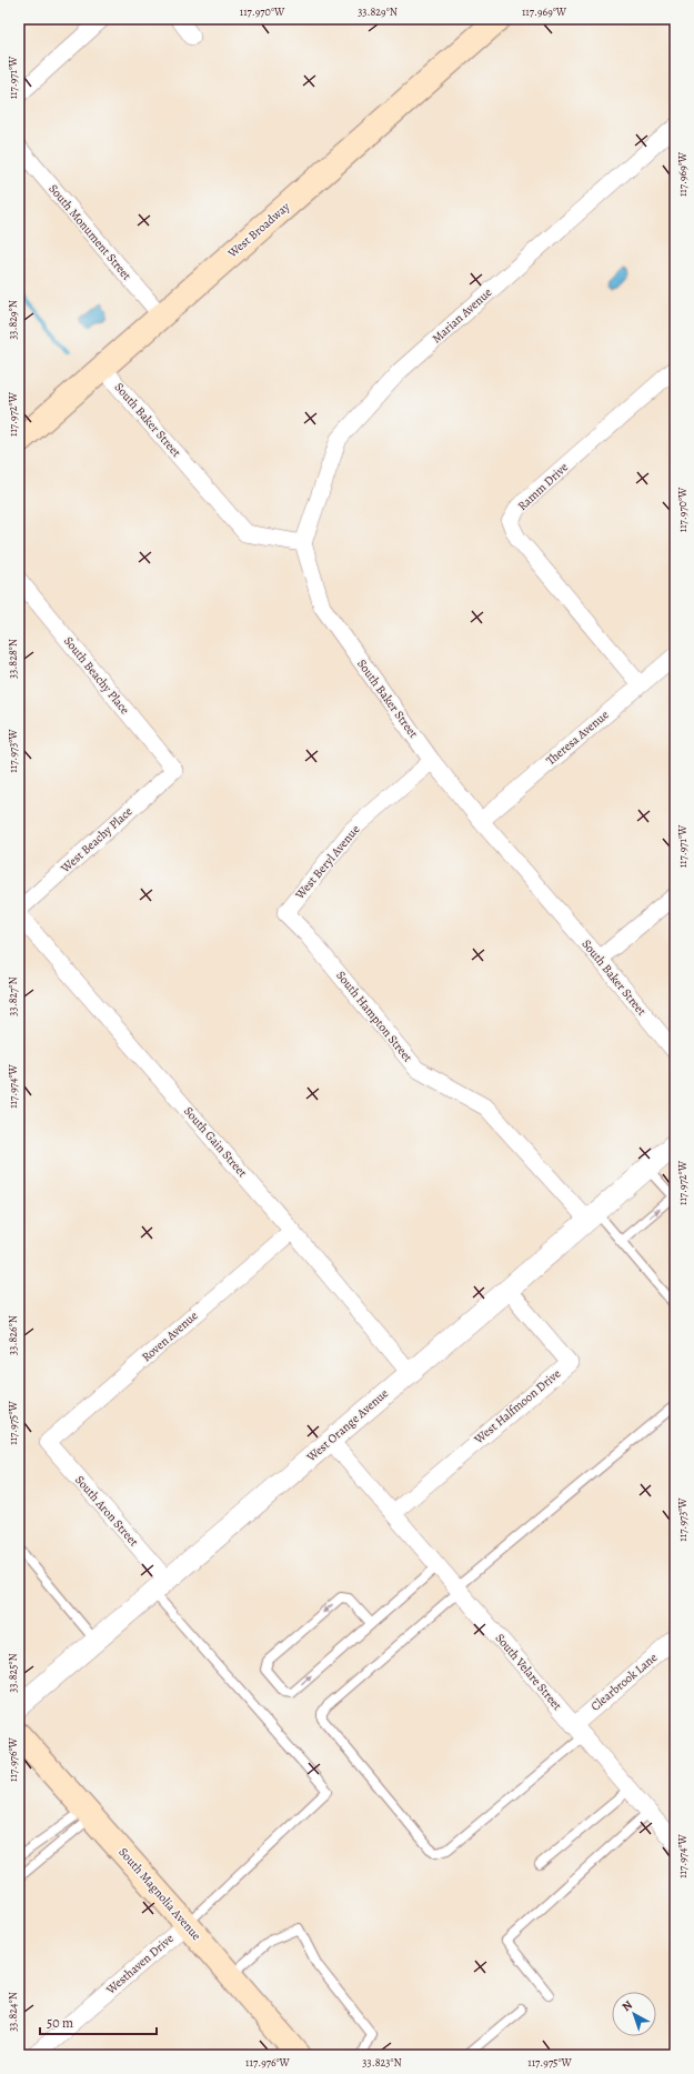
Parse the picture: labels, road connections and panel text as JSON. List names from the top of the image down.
{
  "streets": {
    "main road": ["West Broadway", "South Magnolia Avenue"],
    "street": [
      "South Monument Street",
      "Marian Avenue",
      "South Baker Street",
      "Ramm Drive",
      "South Beachy Place",
      "Theresa Avenue",
      "West Beachy Place",
      "West Beryl Avenue",
      "South Hampton Street",
      "South Gain Street",
      "Roven Avenue",
      "West Halfmoon Drive",
      "West Orange Avenue",
      "South Aron Street",
      "South Velare Street",
      "Clearbrook Lane",
      "Westhaven Drive"
    ]
  },
  "crossings": [
    ["West Broadway", "South Monument Street"],
    ["West Broadway", "South Baker Street"],
    ["Marian Avenue", "South Baker Street"],
    ["South Baker Street", "Theresa Avenue"],
    ["South Baker Street", "West Beryl Avenue"],
    ["Ramm Drive", "Theresa Avenue"],
    ["South Beachy Place", "West Beachy Place"],
    ["West Beryl Avenue", "South Hampton Street"],
    ["South Hampton Street", "West Orange Avenue"],
    ["South Gain Street", "Roven Avenue"],
    ["South Gain Street", "West Orange Avenue"],
    ["Roven Avenue", "South Aron Street"],
    ["West Halfmoon Drive", "West Orange Avenue"],
    ["West Halfmoon Drive", "South Velare Street"],
    ["West Orange Avenue", "South Aron Street"],
    ["West Orange Avenue", "South Velare Street"],
    ["South Velare Street", "Clearbrook Lane"],
    ["South Magnolia Avenue", "Westhaven Drive"]
  ],
  "scale_bar": "50 m",
  "north": "top left",
  "coordinates": [
    "117.970°W",
    "33.829°N",
    "117.969°W",
    "117.971°W",
    "117.972°W",
    "33.828°N",
    "117.973°W",
    "33.827°N",
    "117.974°W",
    "33.826°N",
    "117.975°W",
    "33.825°N",
    "117.976°W",
    "33.824°N",
    "33.823°N"
  ]
}
